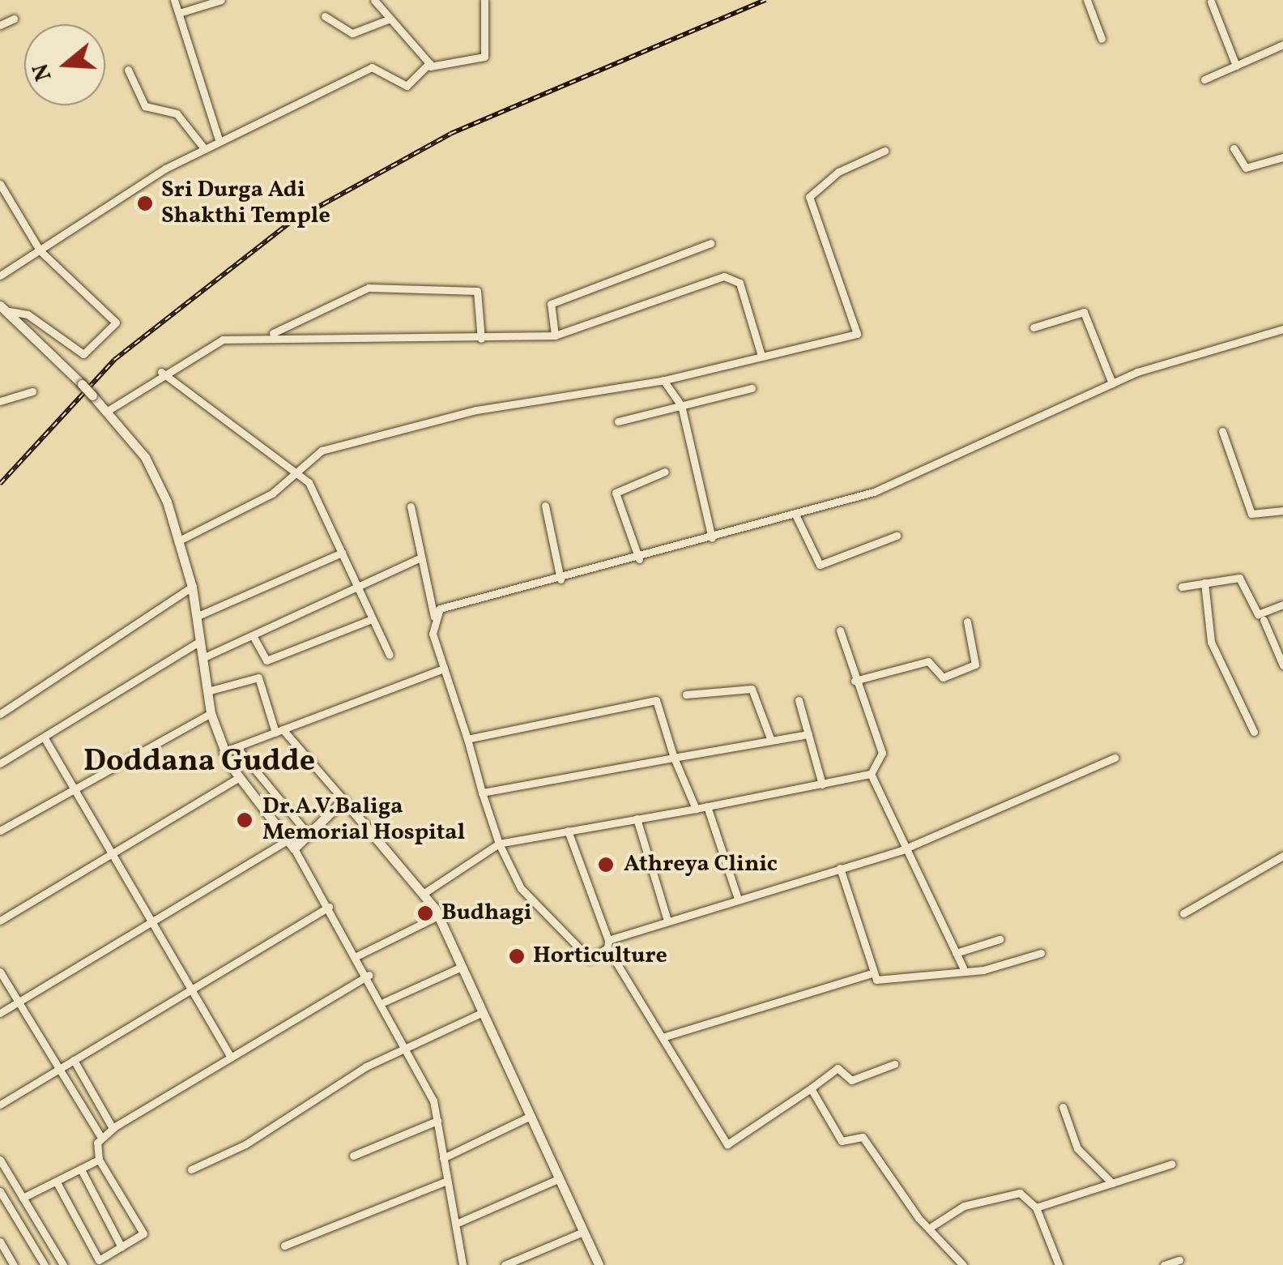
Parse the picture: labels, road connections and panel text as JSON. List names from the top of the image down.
{
  "districts": ["Doddana Gudde"],
  "places": [
    "Sri Durga Adi Shakthi Temple",
    "Dr.A.V.Baliga Memorial Hospital",
    "Athreya Clinic",
    "Budhagi",
    "Horticulture"
  ],
  "north": "left"
}
